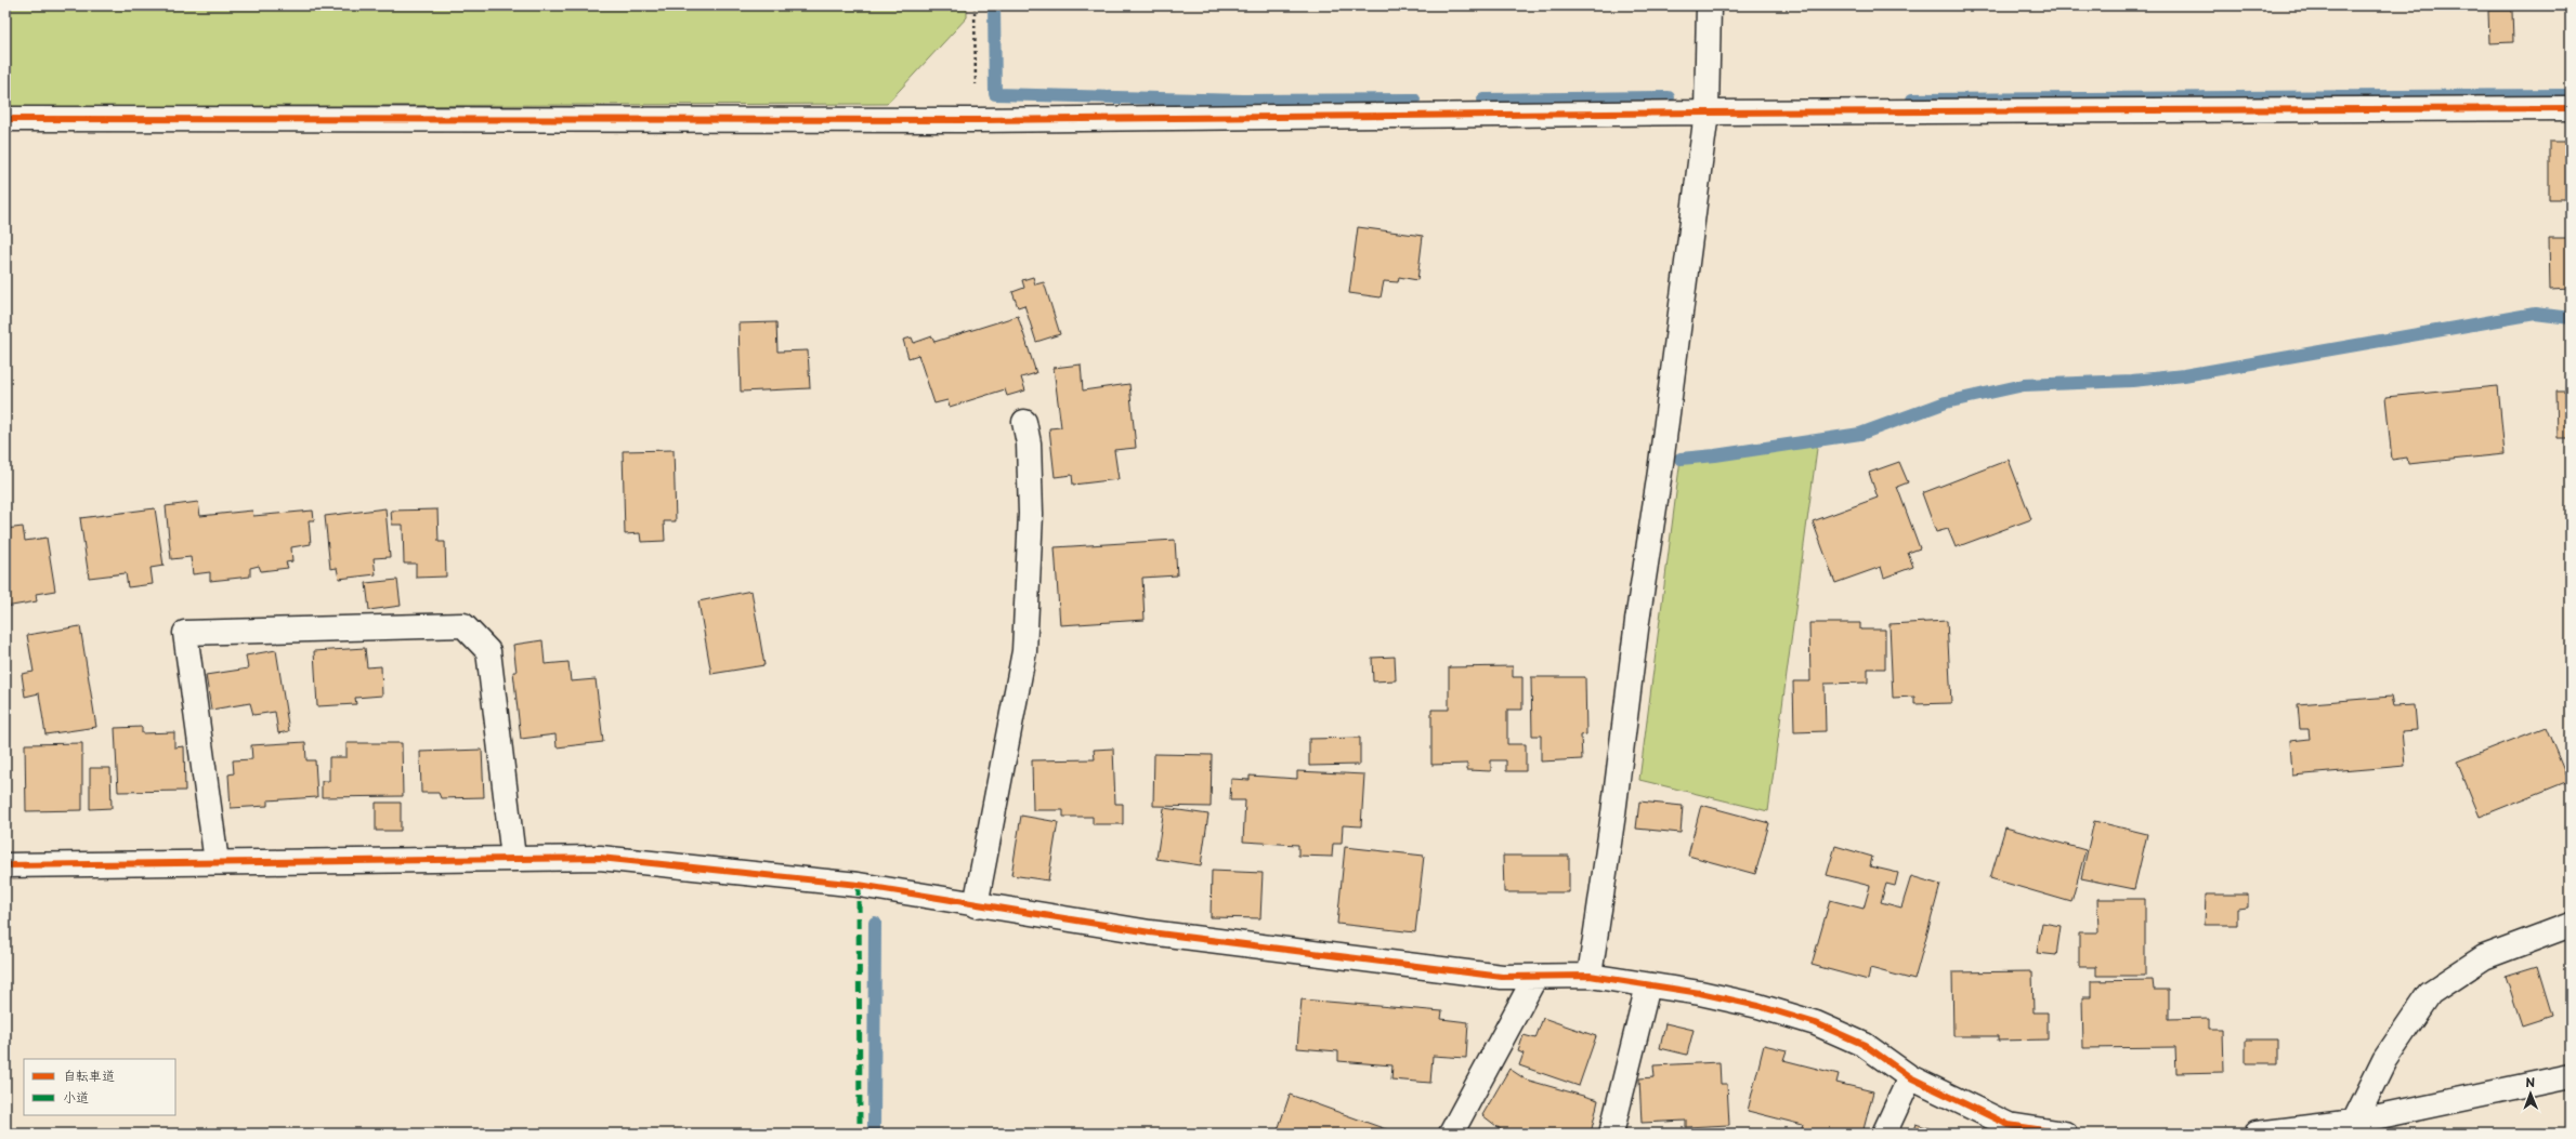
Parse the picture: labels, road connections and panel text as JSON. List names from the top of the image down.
{
  "legend": ["自転車道", "小道"],
  "north": "top"
}
